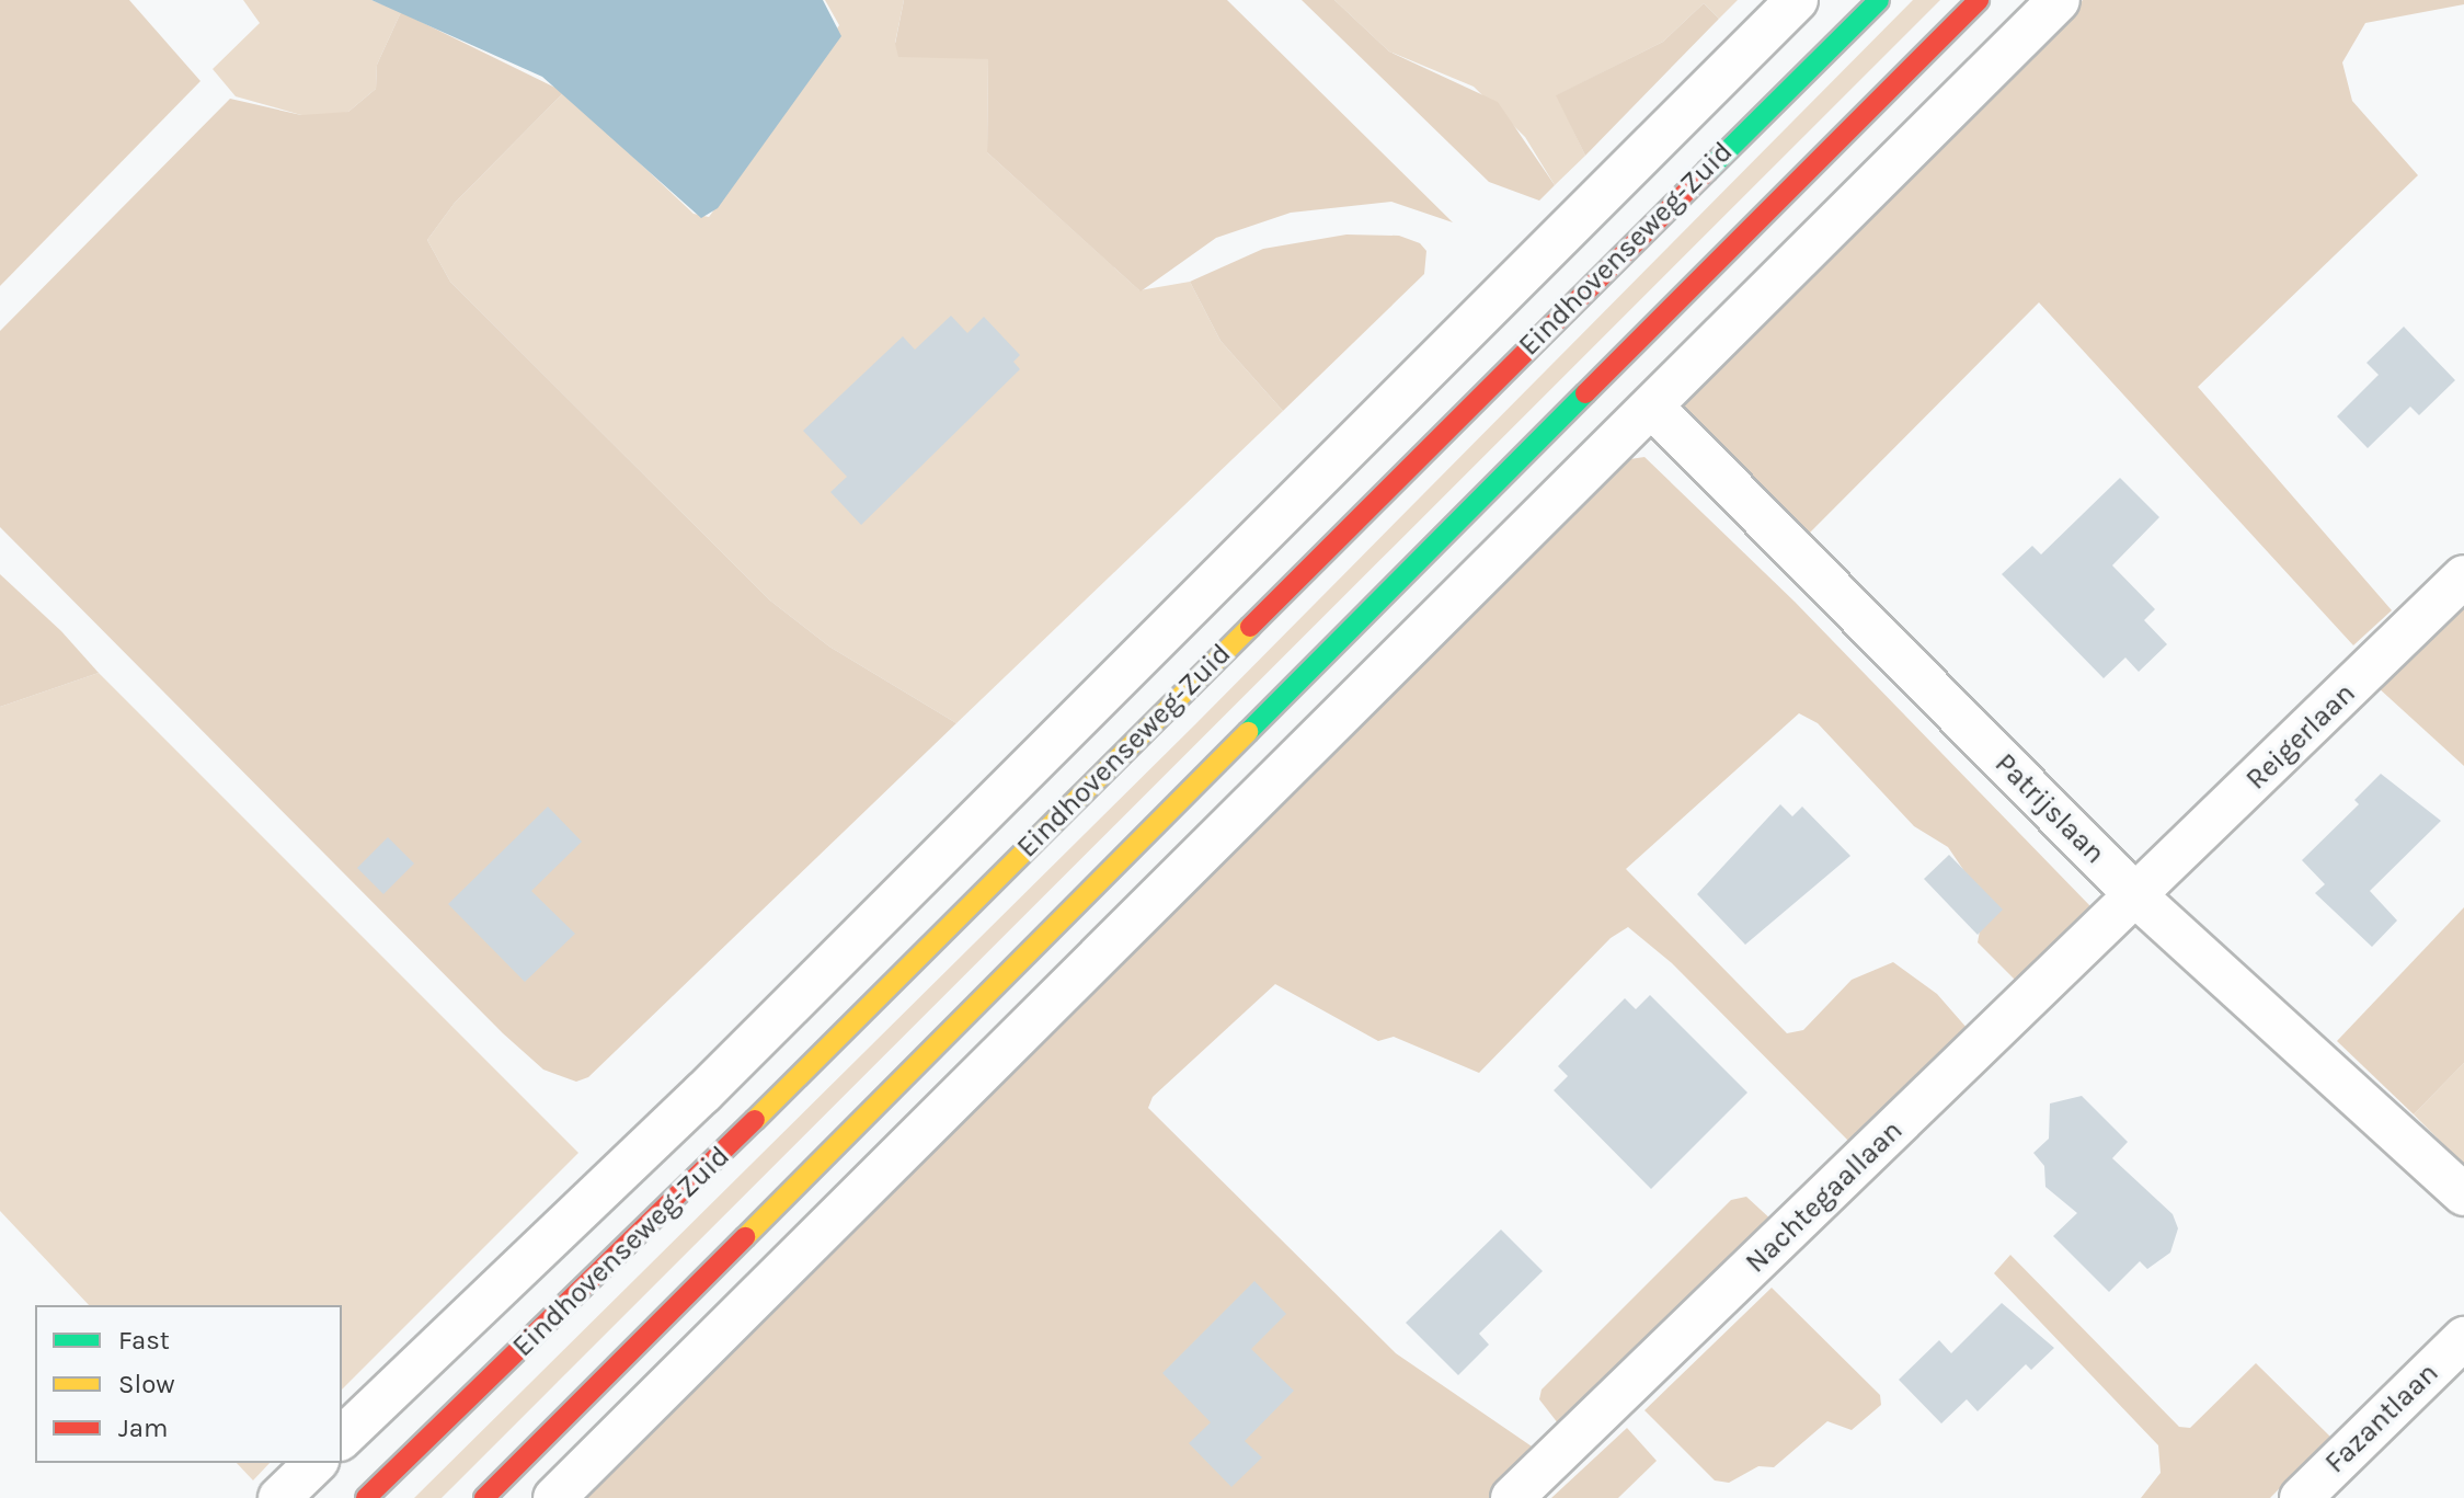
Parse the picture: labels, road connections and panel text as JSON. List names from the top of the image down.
{
  "streets": {
    "main road": ["Eindhovenseweg-Zuid"],
    "street": [
      "Reigerlaan",
      "Patrijslaan",
      "Nachtegaallaan",
      "Fazantlaan"
    ]
  },
  "crossings": [
    ["Reigerlaan", "Patrijslaan"],
    ["Reigerlaan", "Nachtegaallaan"],
    ["Patrijslaan", "Nachtegaallaan"]
  ],
  "legend": ["Fast", "Slow", "Jam"]
}
